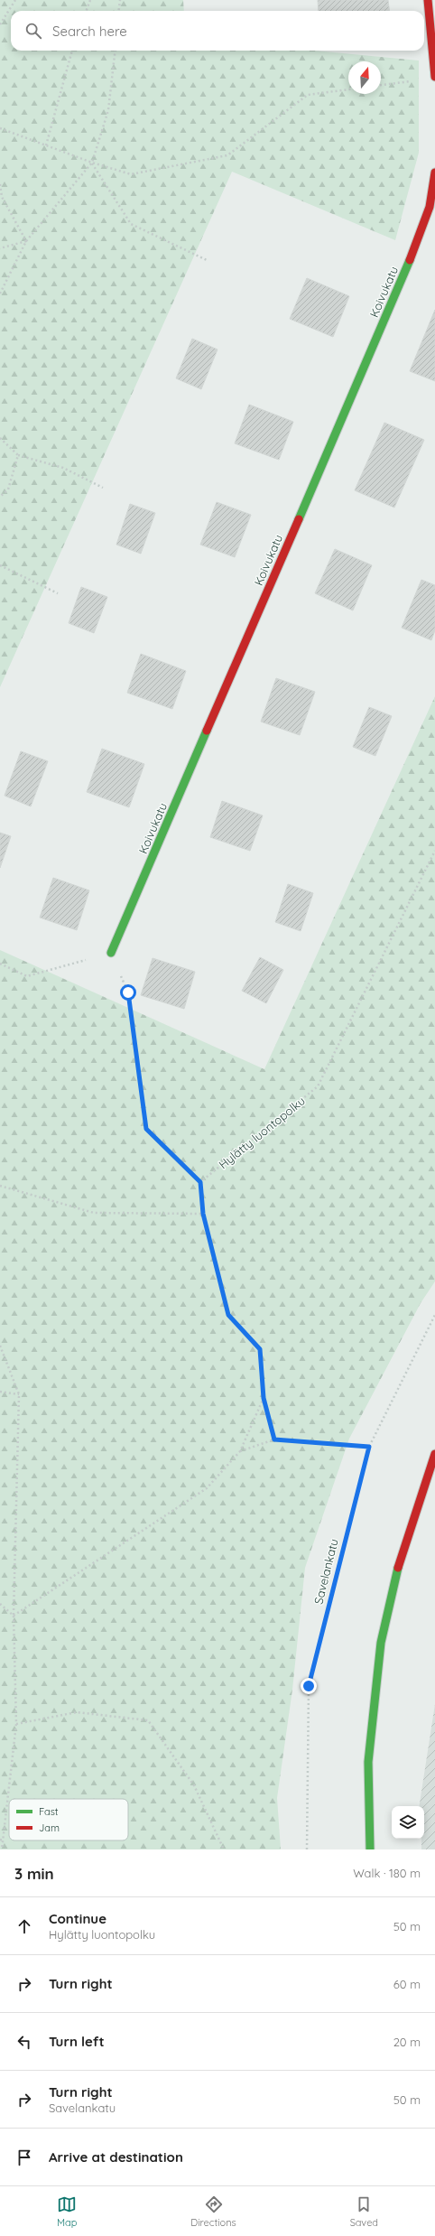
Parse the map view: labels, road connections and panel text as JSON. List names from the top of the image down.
{
  "streets": {
    "street": ["Koivukatu"],
    "path": ["Hylätty luontopolku", "Savelankatu"]
  },
  "legend": ["Fast", "Jam"],
  "north": "top",
  "page": {
    "search": "Search here",
    "heading": ["3 min", "Walk · 180 m"],
    "list": [
      ["Continue", "Hylätty luontopolku", "50 m"],
      ["Turn right", "60 m"],
      ["Turn left", "20 m"],
      ["Turn right", "Savelankatu", "50 m"],
      "Arrive at destination"
    ],
    "nav": ["Map", "Directions", "Saved"]
  }
}
